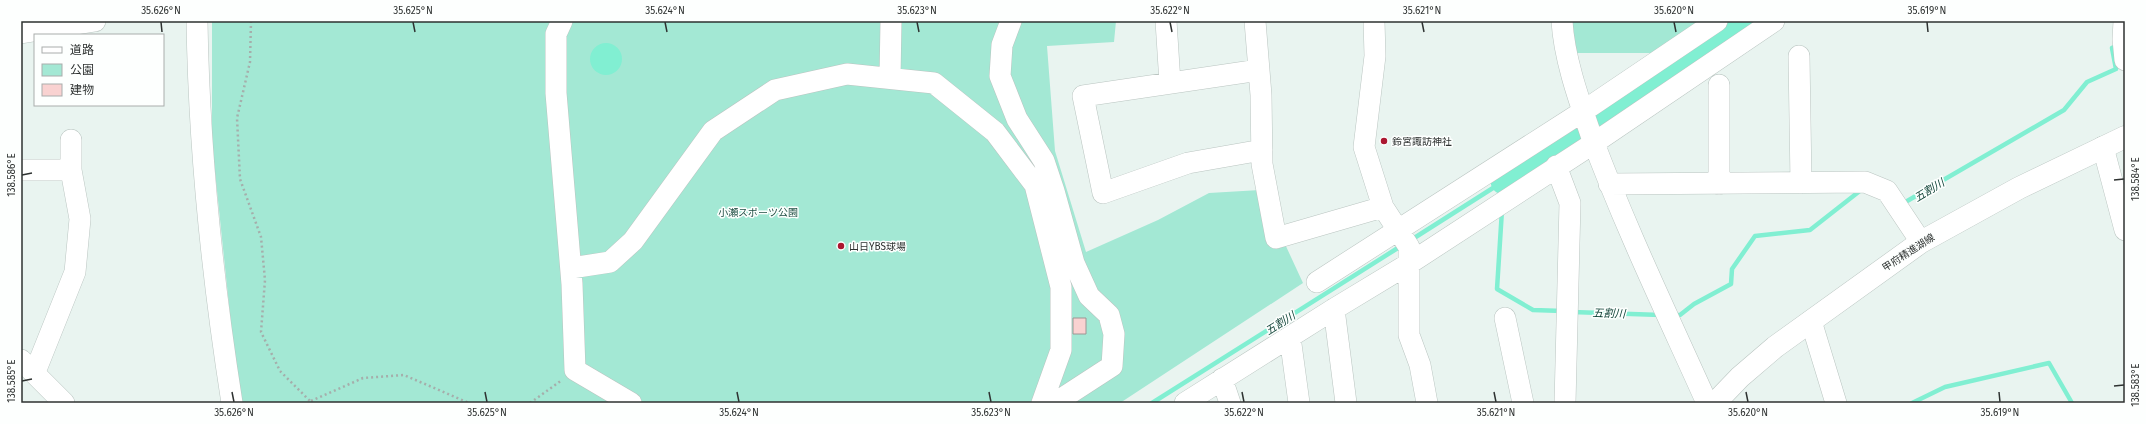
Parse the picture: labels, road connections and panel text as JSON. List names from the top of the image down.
{
  "streets": {
    "main road": ["甲府精進湖線"]
  },
  "water": ["五割川"],
  "parks": ["小瀬スポーツ公園"],
  "places": ["鈴宮諏訪神社", "山日YBS球場"],
  "legend": ["道路", "公園", "建物"],
  "coordinates": [
    "35.626°N",
    "35.625°N",
    "35.624°N",
    "35.623°N",
    "35.622°N",
    "35.621°N",
    "35.620°N",
    "35.619°N",
    "138.586°E",
    "138.584°E",
    "138.585°E",
    "138.583°E"
  ]
}
